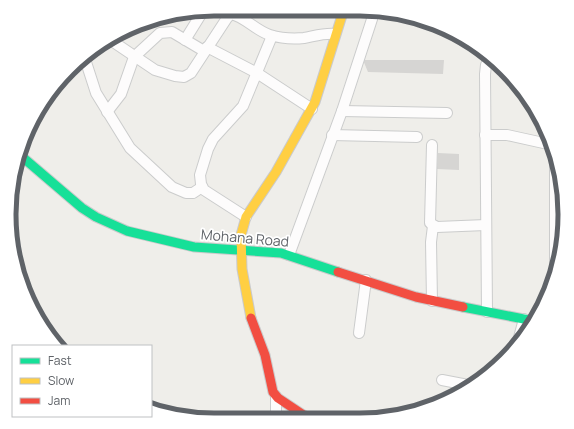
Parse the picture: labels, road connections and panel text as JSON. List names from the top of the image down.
{
  "streets": {
    "street": ["Mohana Road"]
  },
  "legend": ["Fast", "Slow", "Jam"]
}
